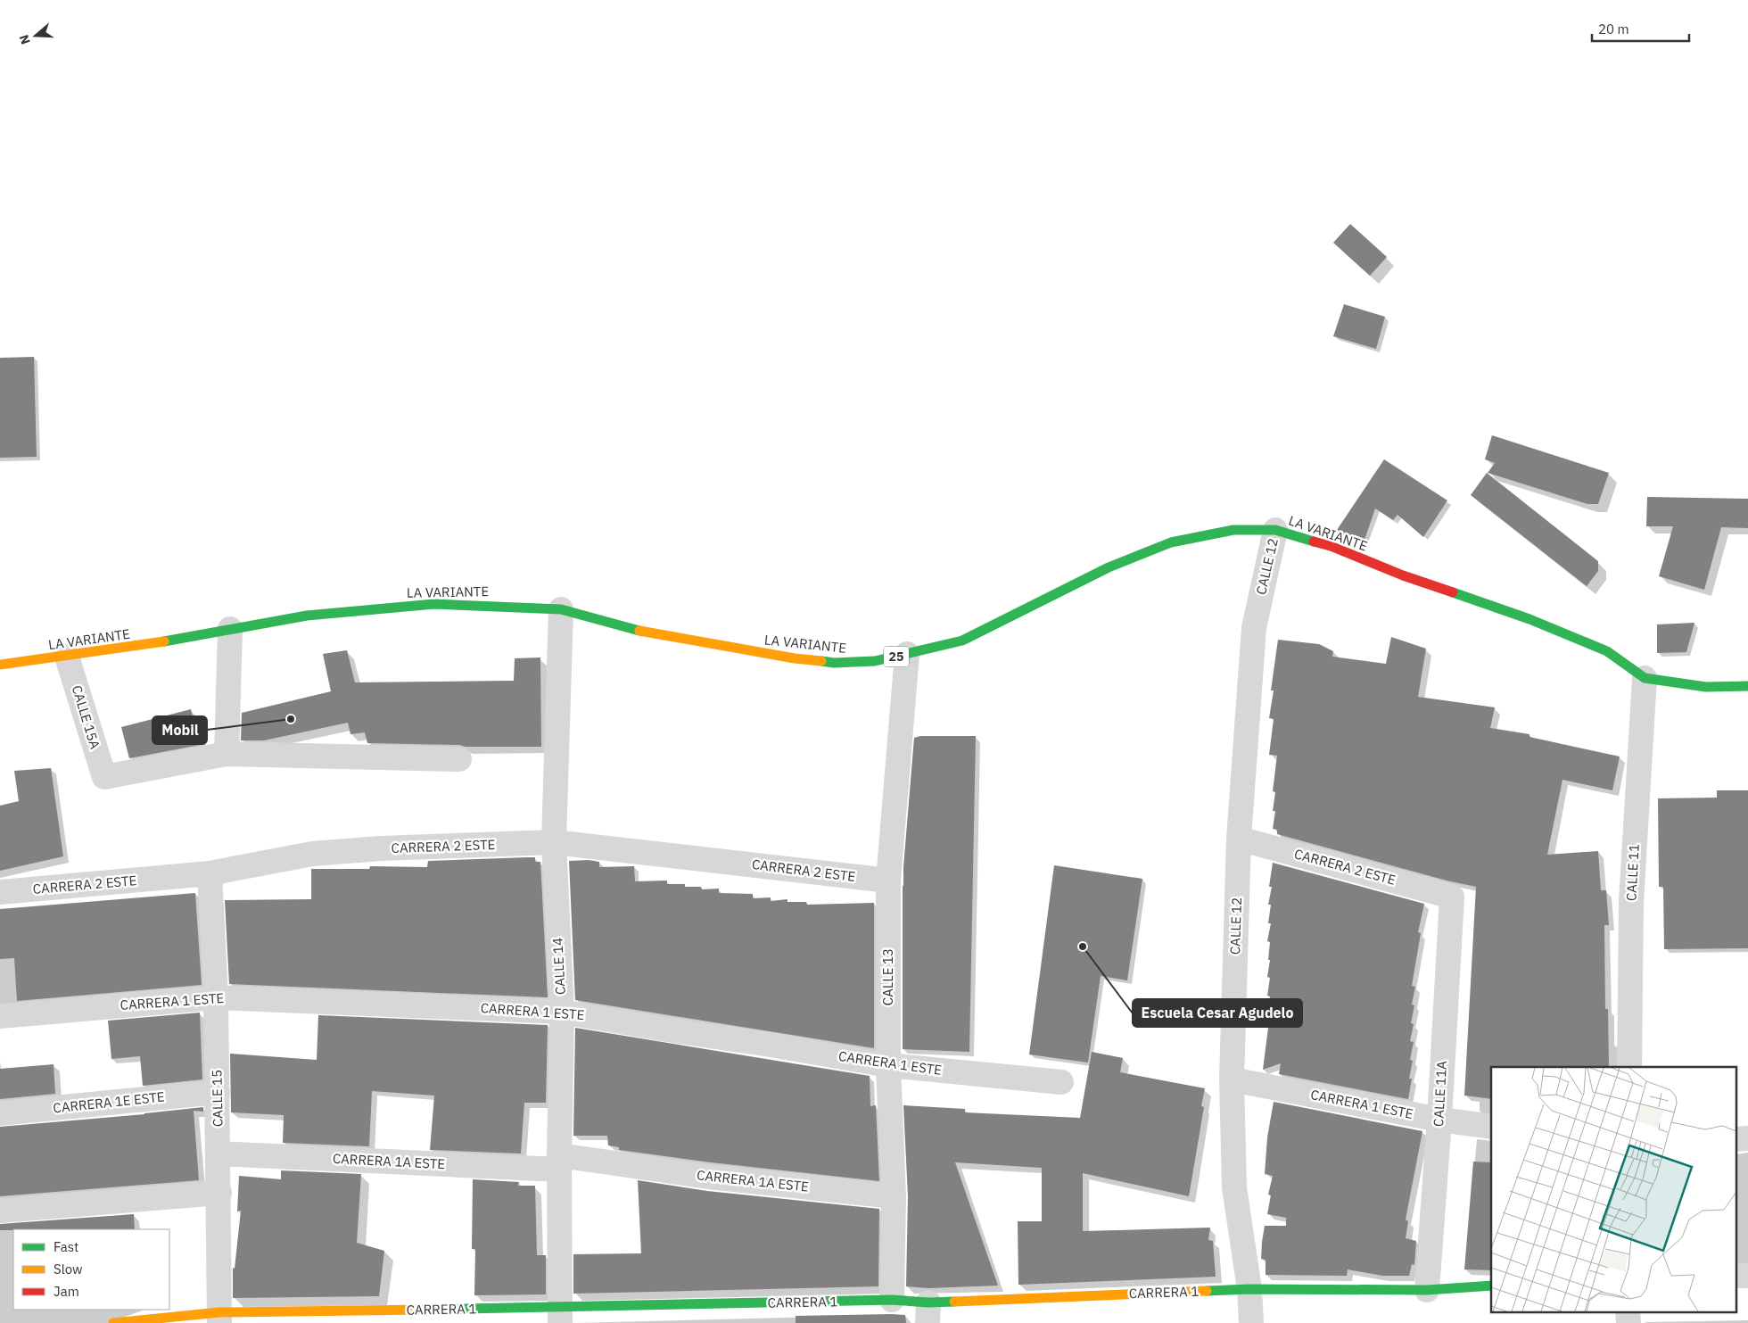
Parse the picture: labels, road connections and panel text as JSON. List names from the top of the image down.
{
  "streets": {
    "main road": ["LA VARIANTE", "25", "CARRERA 1"],
    "street": [
      "CALLE 12",
      "CALLE 15A",
      "CARRERA 2 ESTE",
      "CALLE 11",
      "CALLE 14",
      "CALLE 13",
      "CARRERA 1 ESTE",
      "CALLE 11A",
      "CALLE 15",
      "CARRERA 1E ESTE",
      "CARRERA 1A ESTE"
    ]
  },
  "crossings": [
    ["LA VARIANTE", "CALLE 12"],
    ["LA VARIANTE", "CALLE 15A"],
    ["LA VARIANTE", "CALLE 11"],
    ["LA VARIANTE", "CALLE 14"],
    ["LA VARIANTE", "CALLE 13"],
    ["CALLE 12", "CARRERA 2 ESTE"],
    ["CALLE 12", "CARRERA 1 ESTE"],
    ["CALLE 12", "CARRERA 1"],
    ["CARRERA 2 ESTE", "CALLE 14"],
    ["CARRERA 2 ESTE", "CALLE 13"],
    ["CARRERA 2 ESTE", "CALLE 11A"],
    ["CARRERA 2 ESTE", "CALLE 15"],
    ["CALLE 14", "CARRERA 1 ESTE"],
    ["CALLE 14", "CARRERA 1A ESTE"],
    ["CALLE 14", "CARRERA 1"],
    ["CALLE 13", "CARRERA 1 ESTE"],
    ["CALLE 13", "CARRERA 1A ESTE"],
    ["CALLE 13", "CARRERA 1"],
    ["CARRERA 1 ESTE", "CALLE 11A"],
    ["CARRERA 1 ESTE", "CALLE 15"],
    ["CALLE 11A", "CARRERA 1"],
    ["CALLE 15", "CARRERA 1E ESTE"],
    ["CALLE 15", "CARRERA 1A ESTE"],
    ["CALLE 15", "CARRERA 1"]
  ],
  "places": ["Mobil", "Escuela Cesar Agudelo"],
  "legend": ["Fast", "Slow", "Jam"],
  "scale_bar": "20 m",
  "north": "left"
}
